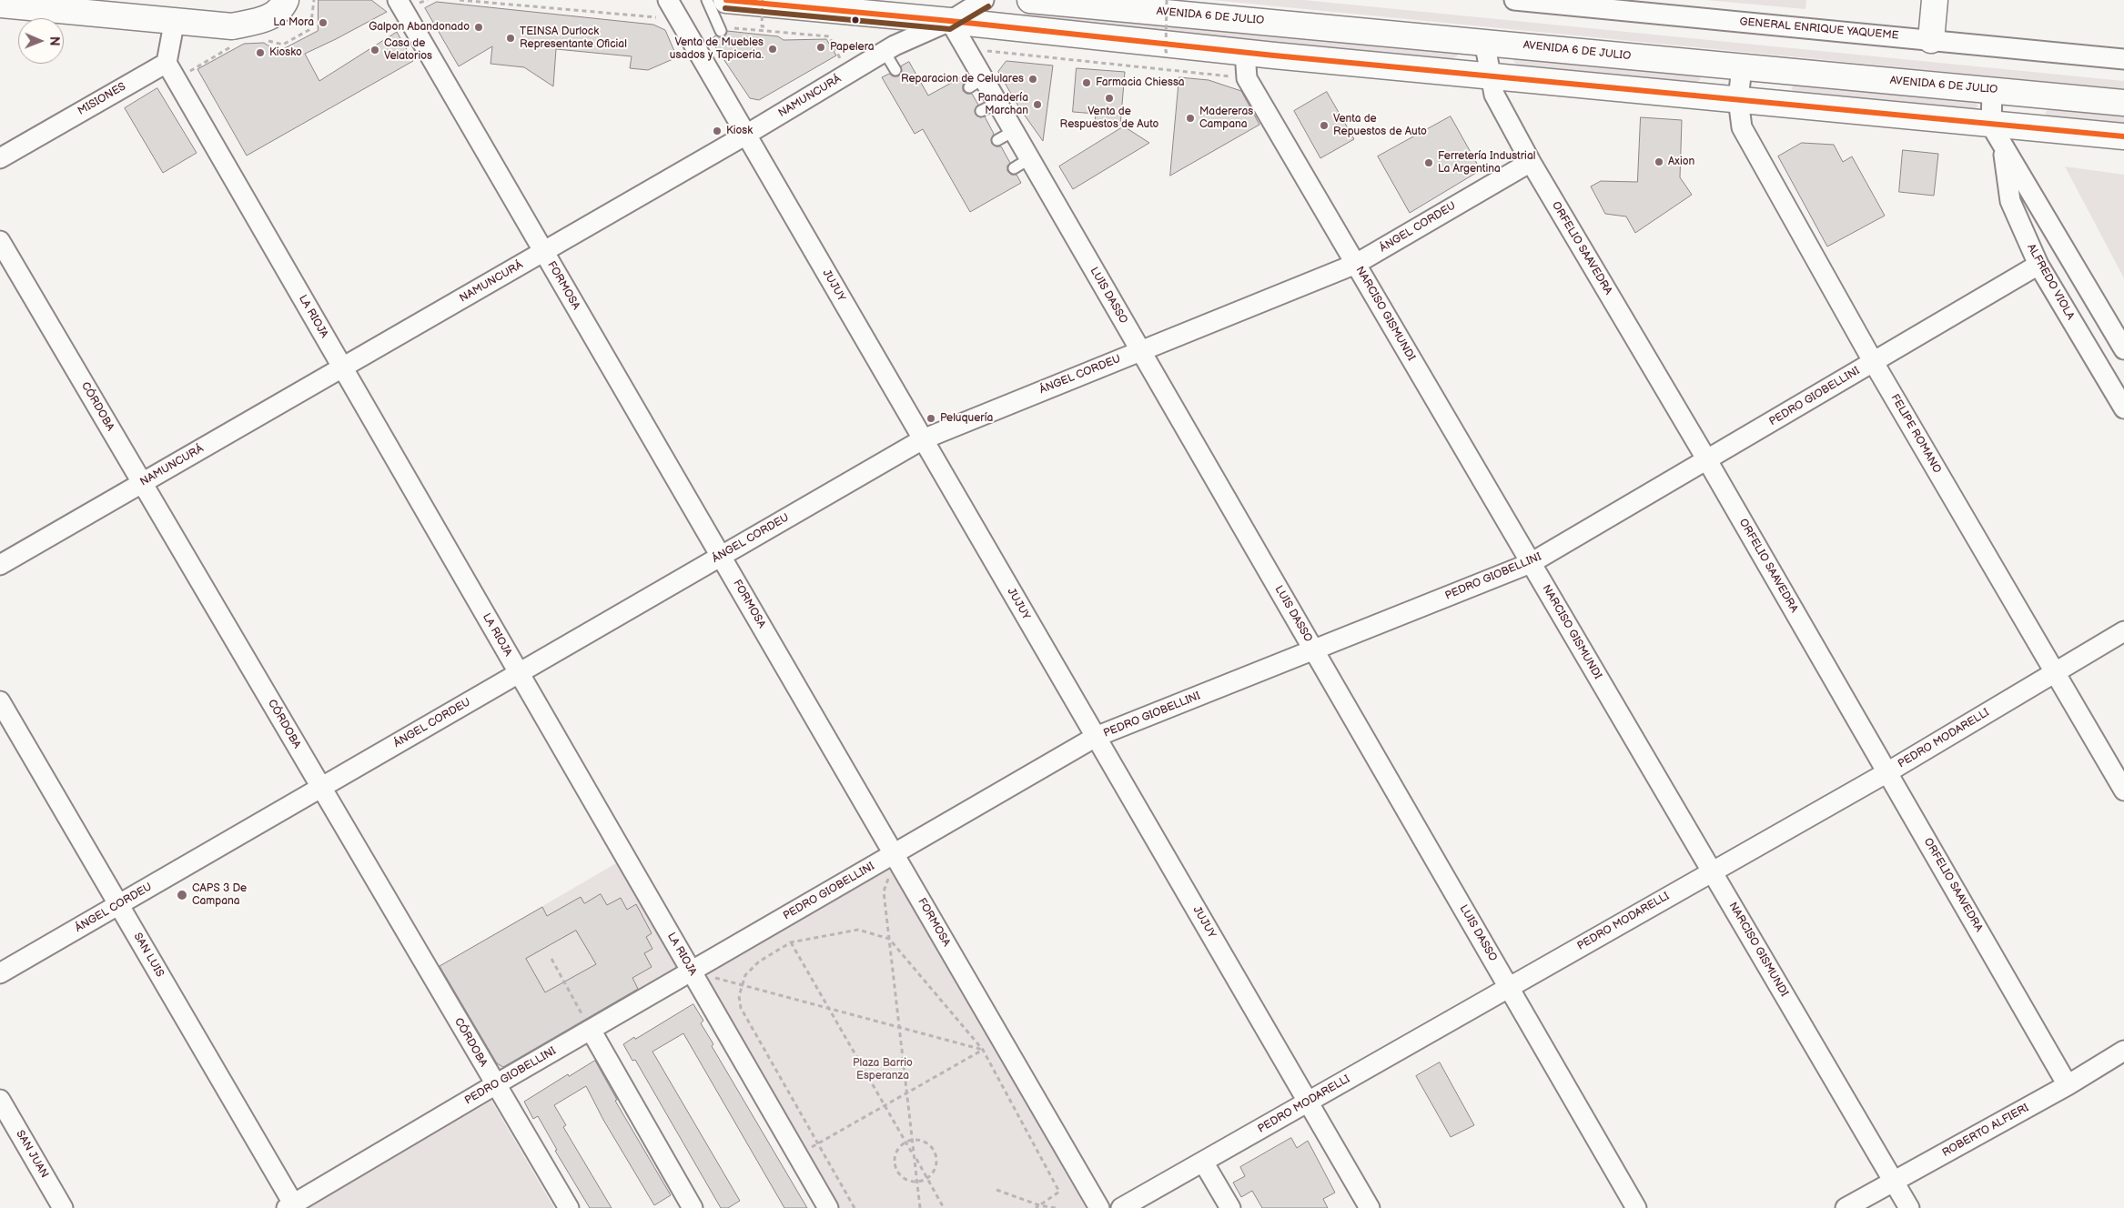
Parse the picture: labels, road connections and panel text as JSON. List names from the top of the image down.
{
  "streets": {
    "main road": ["AVENIDA 6 DE JULIO"],
    "street": [
      "GENERAL ENRIQUE YAQUEME",
      "NAMUNCURÁ",
      "MISIONES",
      "ÁNGEL CORDEU",
      "ORFELIO SAAVEDRA",
      "ALFREDO VIOLA",
      "FORMOSA",
      "JUJUY",
      "LUIS DASSO",
      "NARCISO GISMUNDI",
      "LA RIOJA",
      "PEDRO GIOBELLINI",
      "CÓRDOBA",
      "FELIPE ROMANO",
      "PEDRO MODARELLI",
      "SAN LUIS",
      "ROBERTO ALFIERI",
      "SAN JUAN"
    ]
  },
  "crossings": [
    ["AVENIDA 6 DE JULIO", "ORFELIO SAAVEDRA"],
    ["AVENIDA 6 DE JULIO", "ALFREDO VIOLA"],
    ["AVENIDA 6 DE JULIO", "FELIPE ROMANO"],
    ["NAMUNCURÁ", "FORMOSA"],
    ["NAMUNCURÁ", "JUJUY"],
    ["NAMUNCURÁ", "LUIS DASSO"],
    ["NAMUNCURÁ", "LA RIOJA"],
    ["NAMUNCURÁ", "CÓRDOBA"],
    ["MISIONES", "LA RIOJA"],
    ["ÁNGEL CORDEU", "ORFELIO SAAVEDRA"],
    ["ÁNGEL CORDEU", "FORMOSA"],
    ["ÁNGEL CORDEU", "JUJUY"],
    ["ÁNGEL CORDEU", "LUIS DASSO"],
    ["ÁNGEL CORDEU", "NARCISO GISMUNDI"],
    ["ÁNGEL CORDEU", "LA RIOJA"],
    ["ÁNGEL CORDEU", "CÓRDOBA"],
    ["ÁNGEL CORDEU", "SAN LUIS"],
    ["ORFELIO SAAVEDRA", "PEDRO GIOBELLINI"],
    ["ORFELIO SAAVEDRA", "PEDRO MODARELLI"],
    ["ORFELIO SAAVEDRA", "ROBERTO ALFIERI"],
    ["ALFREDO VIOLA", "PEDRO GIOBELLINI"],
    ["FORMOSA", "PEDRO GIOBELLINI"],
    ["JUJUY", "PEDRO GIOBELLINI"],
    ["JUJUY", "PEDRO MODARELLI"],
    ["LUIS DASSO", "PEDRO GIOBELLINI"],
    ["LUIS DASSO", "PEDRO MODARELLI"],
    ["NARCISO GISMUNDI", "PEDRO GIOBELLINI"],
    ["NARCISO GISMUNDI", "PEDRO MODARELLI"],
    ["NARCISO GISMUNDI", "ROBERTO ALFIERI"],
    ["LA RIOJA", "PEDRO GIOBELLINI"],
    ["PEDRO GIOBELLINI", "CÓRDOBA"],
    ["PEDRO GIOBELLINI", "FELIPE ROMANO"],
    ["PEDRO GIOBELLINI", "SAN LUIS"],
    ["FELIPE ROMANO", "PEDRO MODARELLI"]
  ],
  "parks": ["Plaza Barrio Esperanza"],
  "places": [
    "La Mora",
    "Galpon Abandonado",
    "TEINSA Durlock Representante Oficial",
    "Papelera",
    "Venta de Muebles usados y Tapiceria.",
    "Casa de Velatorios",
    "Kiosko",
    "Reparacion de Celulares",
    "Farmacia Chiessa",
    "Venta de Respuestos de Auto",
    "Panadería Marchan",
    "Madereras Campana",
    "Venta de Repuestos de Auto",
    "Kiosk",
    "Axion",
    "Ferretería Industrial La Argentina",
    "Peluquería",
    "CAPS 3 De Campana"
  ],
  "north": "right"
}
